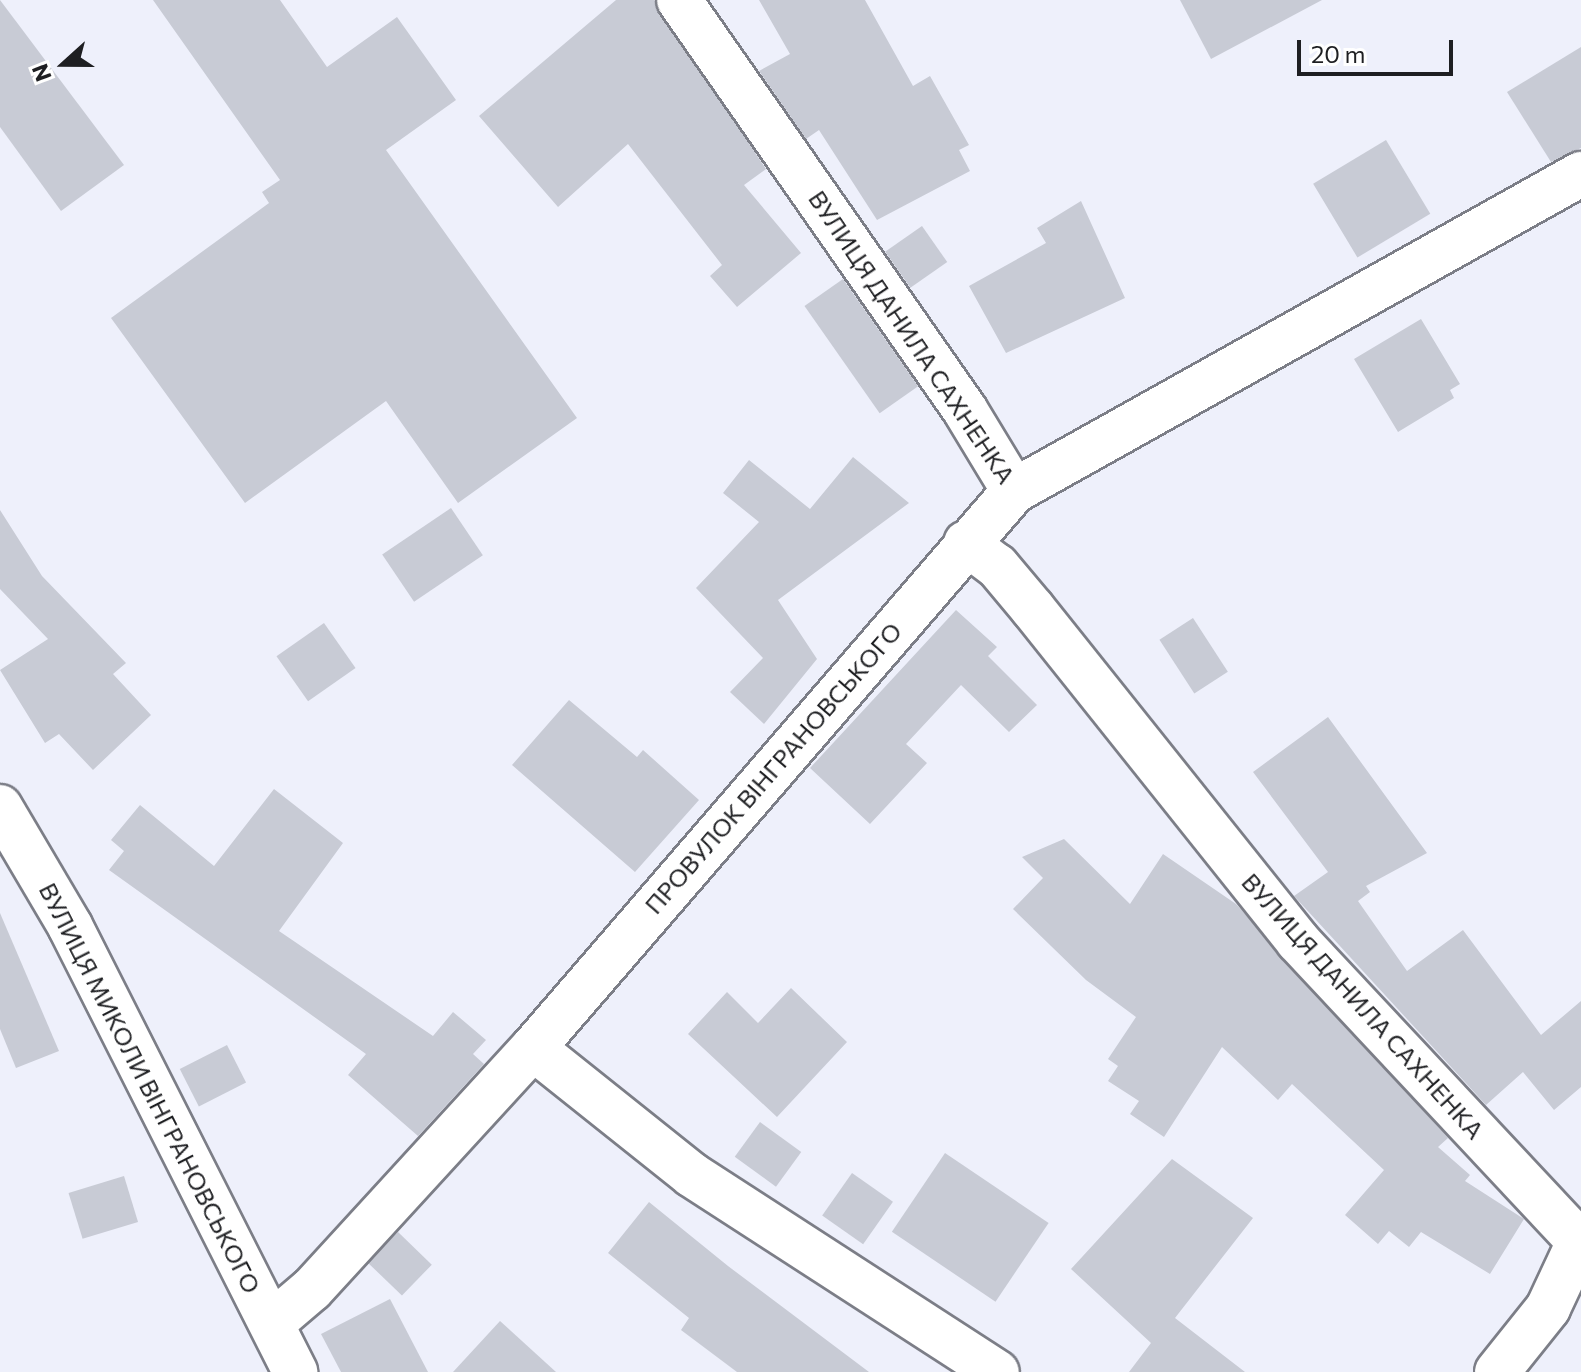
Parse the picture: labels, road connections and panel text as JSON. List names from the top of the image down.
{
  "streets": {
    "street": ["ВУЛИЦЯ ДАНИЛА САХНЕНКА", "ПРОВУЛОК ВІНГРАНОВСЬКОГО", "ВУЛИЦЯ МИКОЛИ ВІНГРАНОВСЬКОГО"]
  },
  "crossings": [
    ["ВУЛИЦЯ ДАНИЛА САХНЕНКА", "ПРОВУЛОК ВІНГРАНОВСЬКОГО"],
    ["ПРОВУЛОК ВІНГРАНОВСЬКОГО", "ВУЛИЦЯ МИКОЛИ ВІНГРАНОВСЬКОГО"]
  ],
  "scale_bar": "20 m",
  "north": "left"
}
